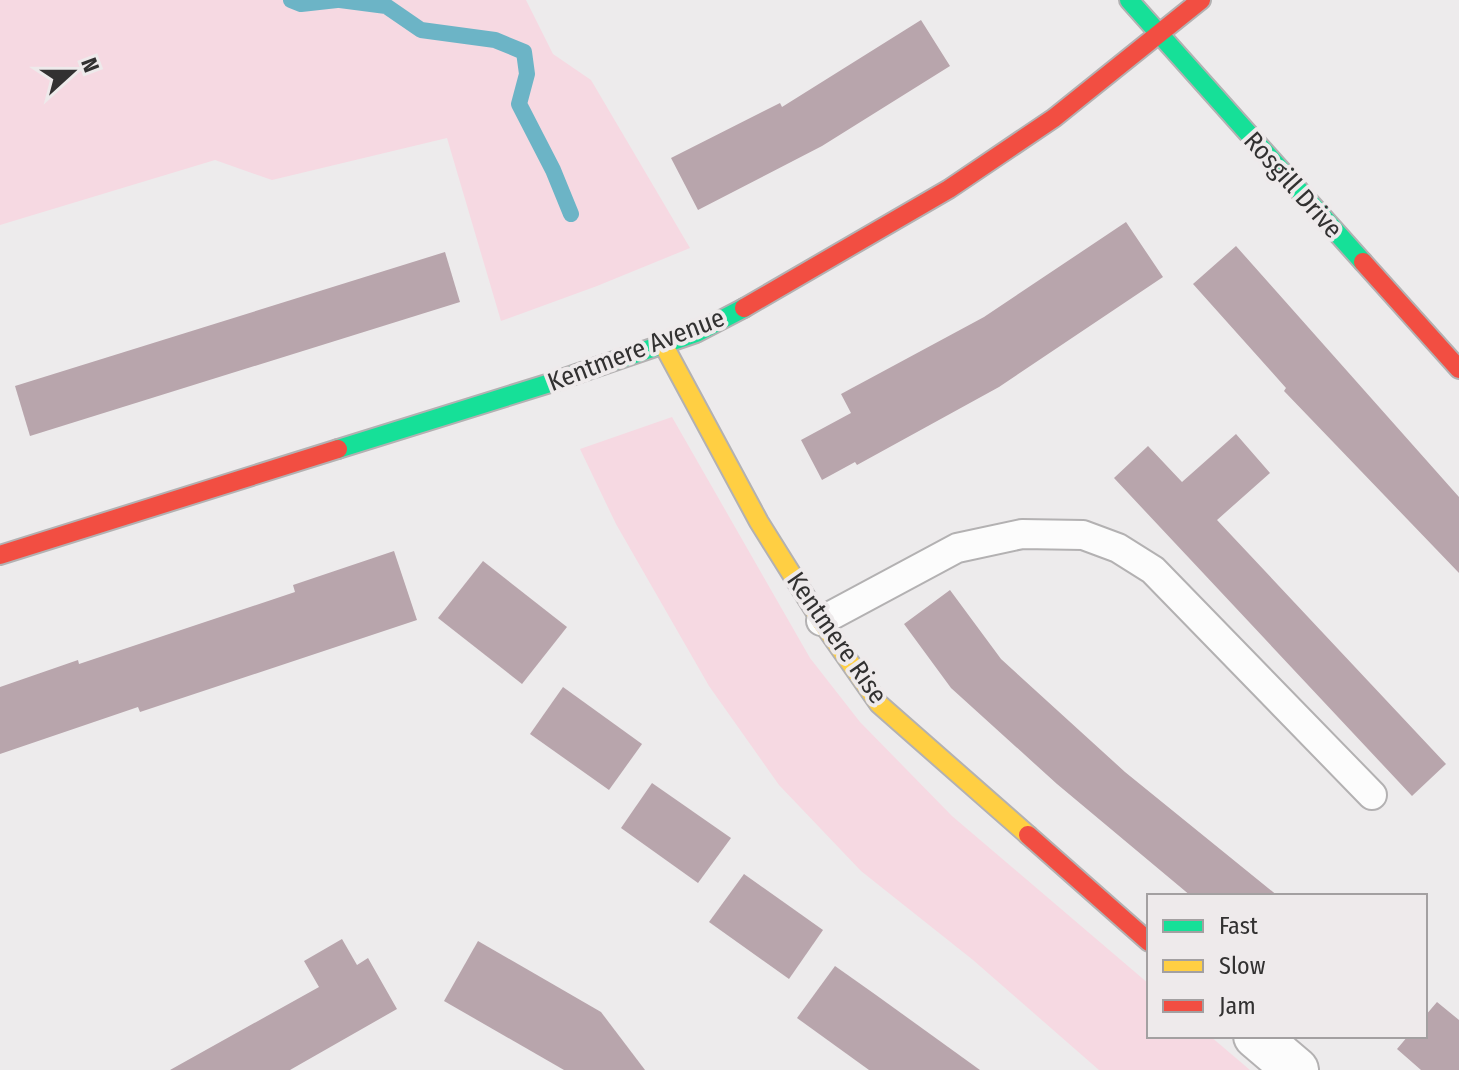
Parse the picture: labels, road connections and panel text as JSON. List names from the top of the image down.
{
  "streets": {
    "street": ["Rosgill Drive", "Kentmere Avenue", "Kentmere Rise"]
  },
  "crossings": [
    ["Rosgill Drive", "Kentmere Avenue"],
    ["Kentmere Avenue", "Kentmere Rise"]
  ],
  "legend": ["Fast", "Slow", "Jam"],
  "north": "right"
}
